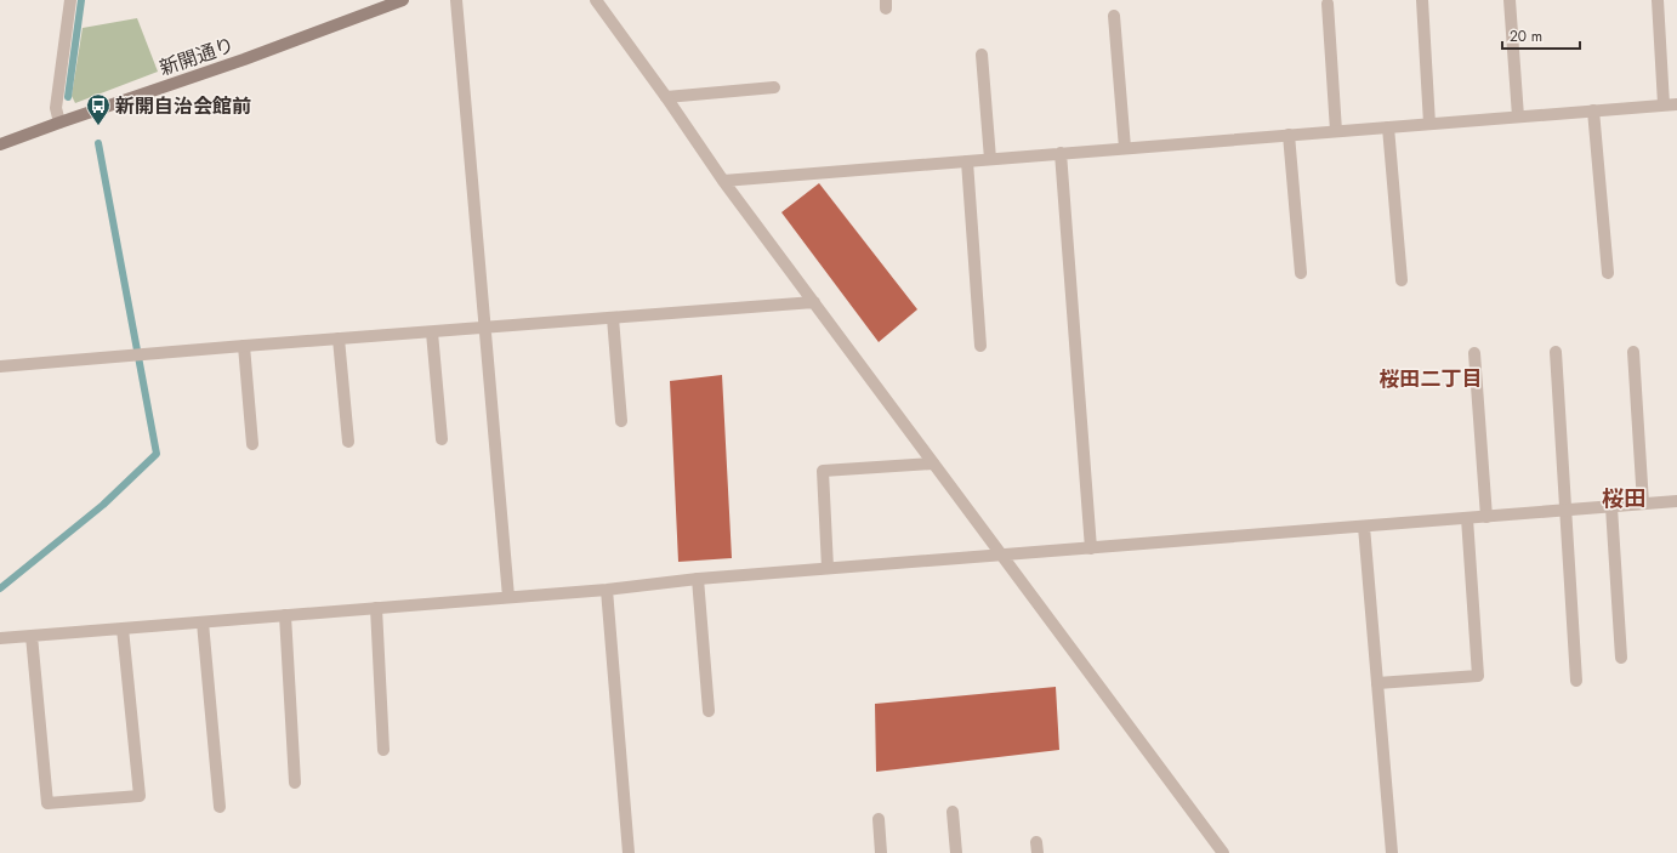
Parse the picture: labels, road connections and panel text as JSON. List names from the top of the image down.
{
  "streets": {
    "street": ["新開通り"]
  },
  "districts": ["桜田二丁目", "桜田"],
  "places": {
    "bus stop": ["新開自治会館前"]
  },
  "scale_bar": "20 m"
}
